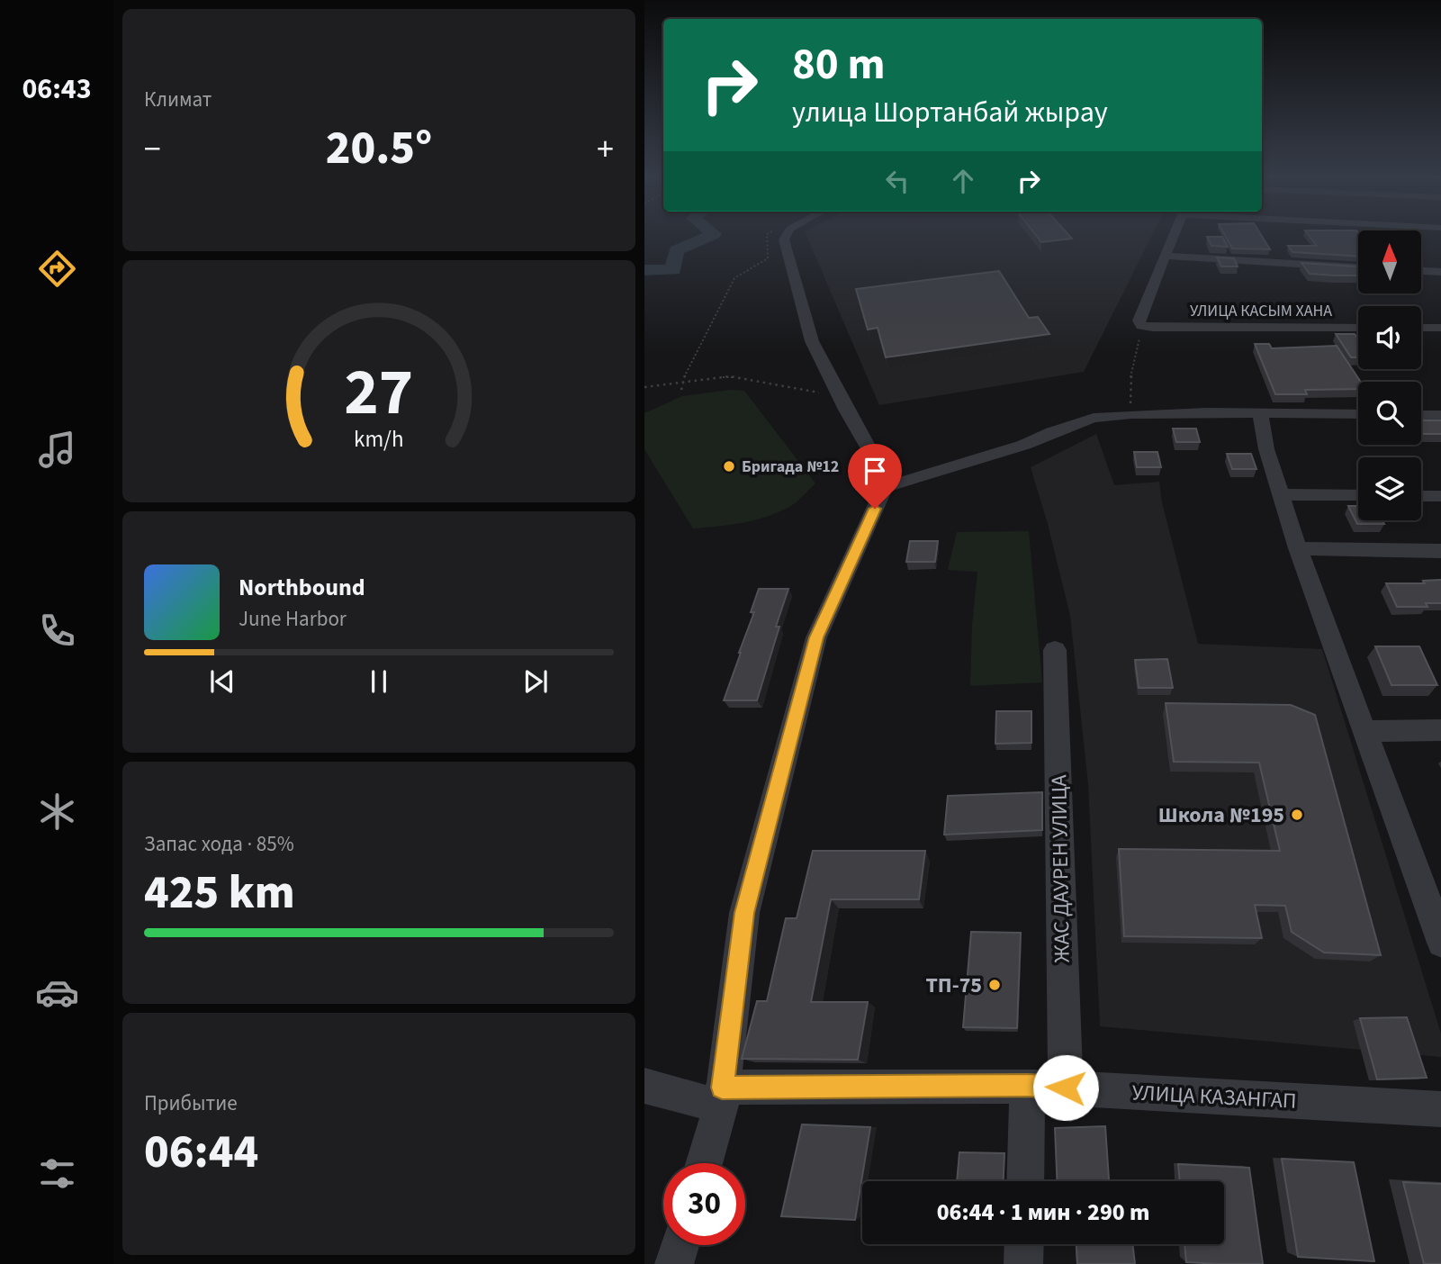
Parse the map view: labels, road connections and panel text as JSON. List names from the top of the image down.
{
  "streets": {
    "street": ["УЛИЦА КАСЫМ ХАНА", "ЖАС ДАУРЕН УЛИЦА", "УЛИЦА КАЗАНГАП"]
  },
  "crossings": [
    ["ЖАС ДАУРЕН УЛИЦА", "УЛИЦА КАЗАНГАП"]
  ],
  "places": ["Бригада №12", "Школа №195", "ТП-75"],
  "north": "top",
  "page": {
    "tabs": "06:43",
    "tile": [
      "Климат",
      ["Запас хода · 85%", "425 km"],
      ["Прибытие", "06:44"]
    ],
    "turn": ["80 m", "улица Шортанбай жырау"],
    "heat": ["−", "20.5°", "+"],
    "song": ["Northbound", "June Harbor"],
    "limit": "30",
    "trip": "06:44 · 1 мин · 290 m",
    "gauge": ["27", "km/h"]
  }
}
